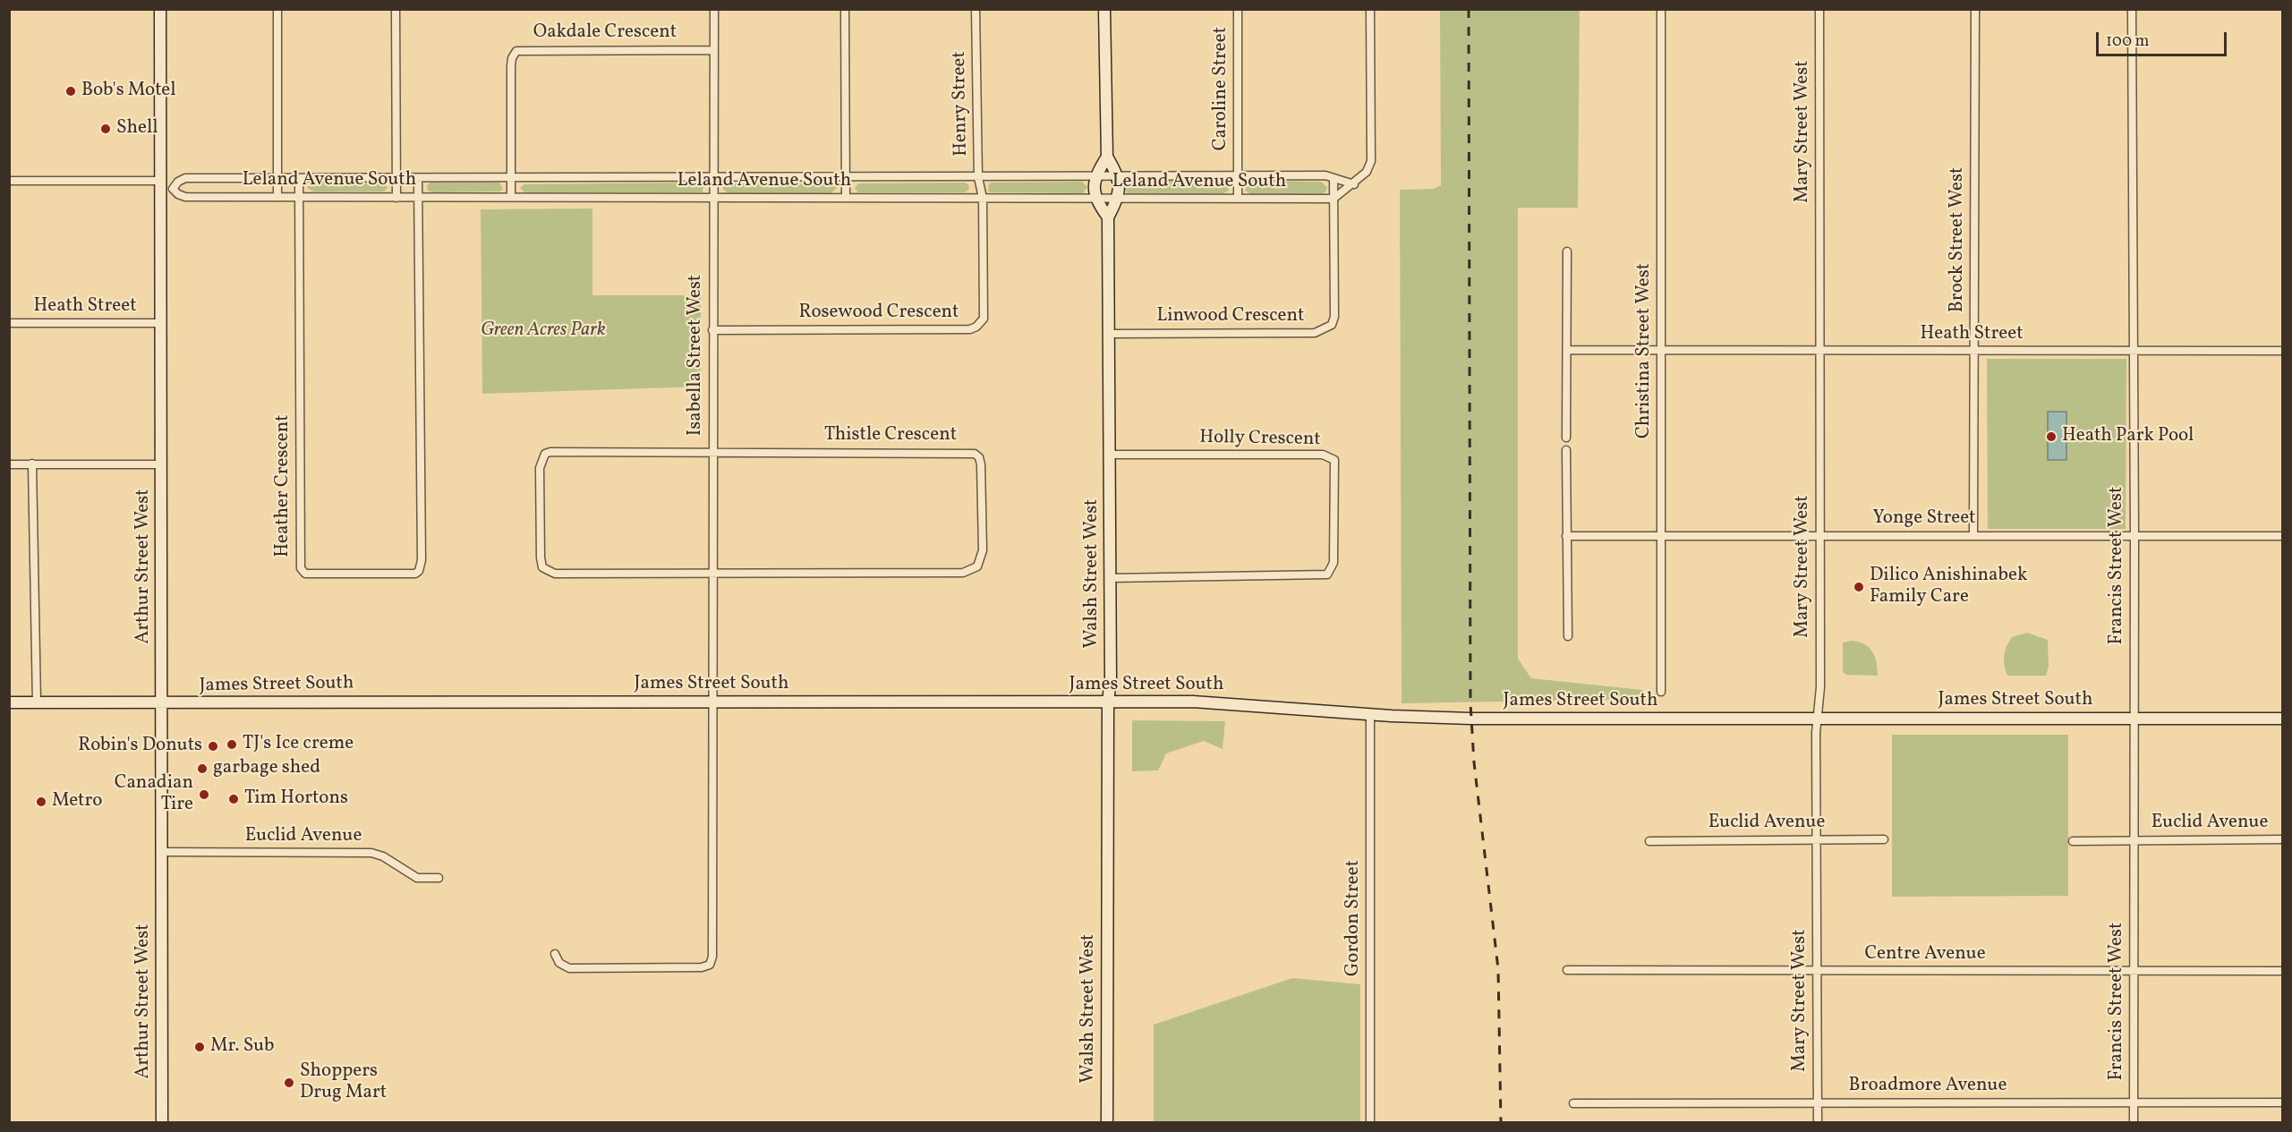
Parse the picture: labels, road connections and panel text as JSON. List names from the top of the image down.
{
  "streets": {
    "street": [
      "Oakdale Crescent",
      "Caroline Street",
      "Henry Street",
      "Mary Street West",
      "Leland Avenue South",
      "Brock Street West",
      "Heath Street",
      "Rosewood Crescent",
      "Linwood Crescent",
      "Christina Street West",
      "Isabella Street West",
      "Thistle Crescent",
      "Holly Crescent",
      "Heather Crescent",
      "Yonge Street",
      "Francis Street West",
      "Arthur Street West",
      "Walsh Street West",
      "James Street South",
      "Euclid Avenue",
      "Gordon Street",
      "Centre Avenue",
      "Broadmore Avenue"
    ]
  },
  "crossings": [
    ["Oakdale Crescent", "Leland Avenue South"],
    ["Oakdale Crescent", "Isabella Street West"],
    ["Caroline Street", "Leland Avenue South"],
    ["Henry Street", "Leland Avenue South"],
    ["Henry Street", "Rosewood Crescent"],
    ["Mary Street West", "Heath Street"],
    ["Mary Street West", "Yonge Street"],
    ["Mary Street West", "James Street South"],
    ["Mary Street West", "Euclid Avenue"],
    ["Mary Street West", "Centre Avenue"],
    ["Mary Street West", "Broadmore Avenue"],
    ["Leland Avenue South", "Rosewood Crescent"],
    ["Leland Avenue South", "Linwood Crescent"],
    ["Leland Avenue South", "Isabella Street West"],
    ["Leland Avenue South", "Heather Crescent"],
    ["Leland Avenue South", "Arthur Street West"],
    ["Leland Avenue South", "Walsh Street West"],
    ["Brock Street West", "Heath Street"],
    ["Brock Street West", "Yonge Street"],
    ["Heath Street", "Christina Street West"],
    ["Heath Street", "Francis Street West"],
    ["Heath Street", "Arthur Street West"],
    ["Rosewood Crescent", "Isabella Street West"],
    ["Linwood Crescent", "Walsh Street West"],
    ["Christina Street West", "Yonge Street"],
    ["Isabella Street West", "Thistle Crescent"],
    ["Isabella Street West", "James Street South"],
    ["Holly Crescent", "Walsh Street West"],
    ["Yonge Street", "Francis Street West"],
    ["Francis Street West", "James Street South"],
    ["Francis Street West", "Euclid Avenue"],
    ["Francis Street West", "Centre Avenue"],
    ["Francis Street West", "Broadmore Avenue"],
    ["Arthur Street West", "James Street South"],
    ["Arthur Street West", "Euclid Avenue"],
    ["Walsh Street West", "James Street South"],
    ["James Street South", "Gordon Street"]
  ],
  "parks": ["Green Acres Park"],
  "places": [
    "Bob's Motel",
    "Shell",
    "Heath Park Pool",
    "Dilico Anishinabek Family Care",
    "TJ's Ice creme",
    "Robin's Donuts",
    "garbage shed",
    "Canadian Tire",
    "Tim Hortons",
    "Metro",
    "Mr. Sub",
    "Shoppers Drug Mart"
  ],
  "scale_bar": "100 m"
}
